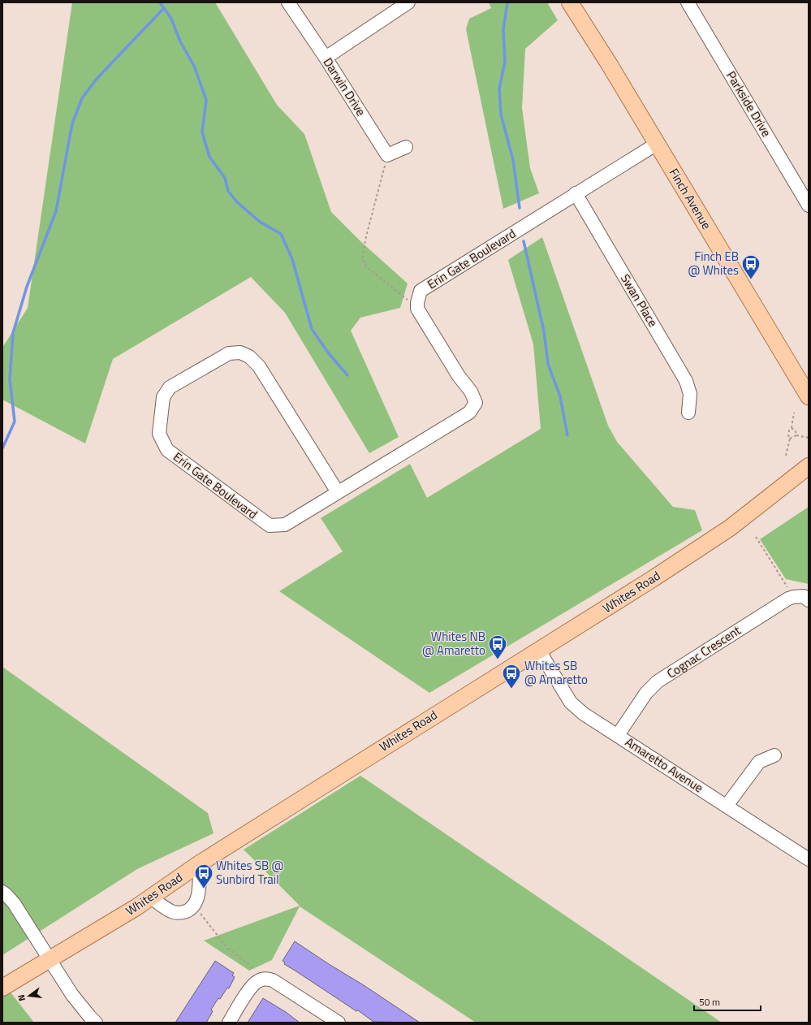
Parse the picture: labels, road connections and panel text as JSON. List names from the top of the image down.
{
  "streets": {
    "main road": ["Finch Avenue", "Whites Road"],
    "street": [
      "Darwin Drive",
      "Parkside Drive",
      "Erin Gate Boulevard",
      "Swan Place",
      "Cognac Crescent",
      "Amaretto Avenue"
    ]
  },
  "crossings": [
    ["Finch Avenue", "Erin Gate Boulevard"],
    ["Erin Gate Boulevard", "Swan Place"],
    ["Whites Road", "Amaretto Avenue"],
    ["Cognac Crescent", "Amaretto Avenue"]
  ],
  "places": {
    "bus stop": [
      "Finch EB @ Whites",
      "Whites NB @ Amaretto",
      "Whites SB @ Amaretto",
      "Whites SB @ Sunbird Trail"
    ]
  },
  "scale_bar": "50 m",
  "north": "left"
}
